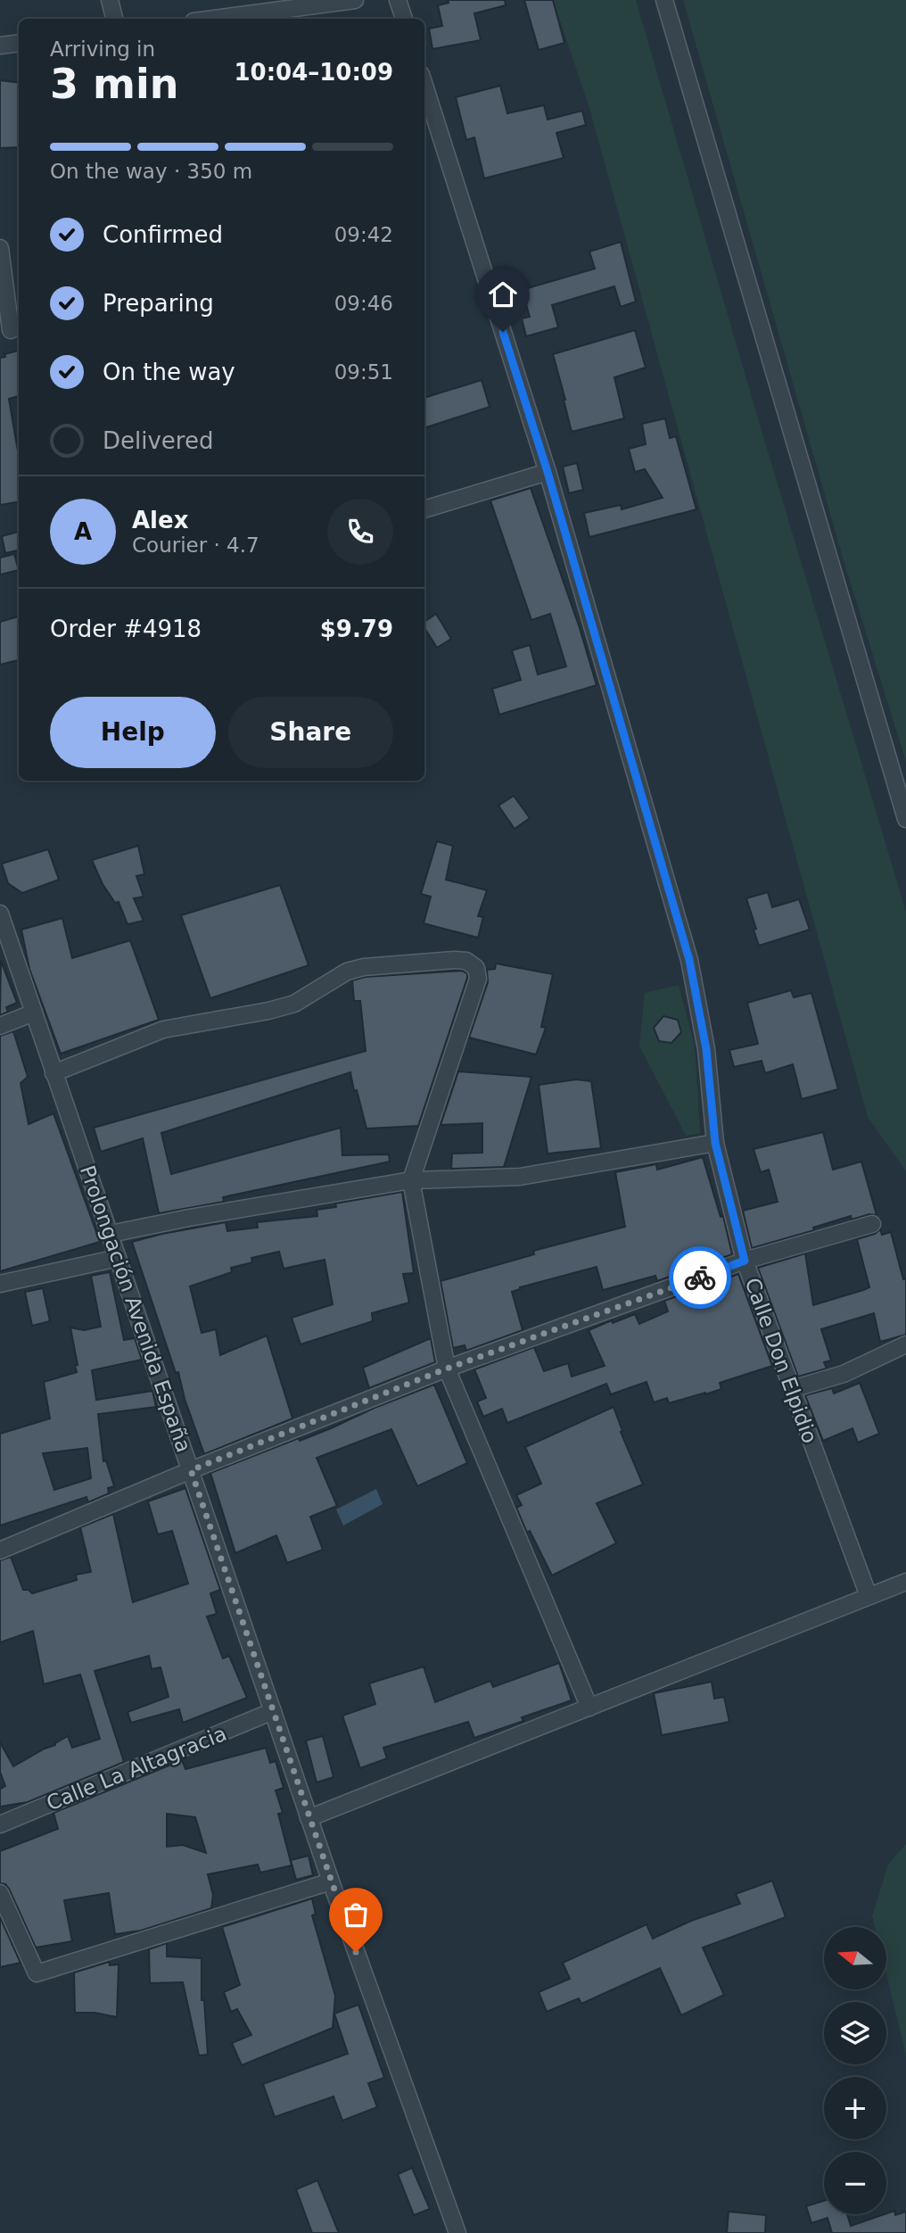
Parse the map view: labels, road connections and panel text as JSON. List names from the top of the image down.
{
  "streets": {
    "street": ["Prolongación Avenida España", "Calle Don Elpidio", "Calle La Altagracia"]
  },
  "crossings": [
    ["Prolongación Avenida España", "Calle La Altagracia"]
  ],
  "north": "left",
  "page": {
    "heading": ["3 min", "Arriving in", "10:04–10:09"],
    "panel": [
      "Alex",
      "Courier · 4.7",
      "Order #4918",
      "$9.79"
    ],
    "bar": "On the way · 350 m",
    "list": [
      ["Confirmed", "09:42"],
      ["Preparing", "09:46"],
      ["On the way", "09:51"],
      "Delivered"
    ],
    "round": "A",
    "buttons": ["Help", "Share"],
    "map_buttons": ["+", "−"]
  }
}
